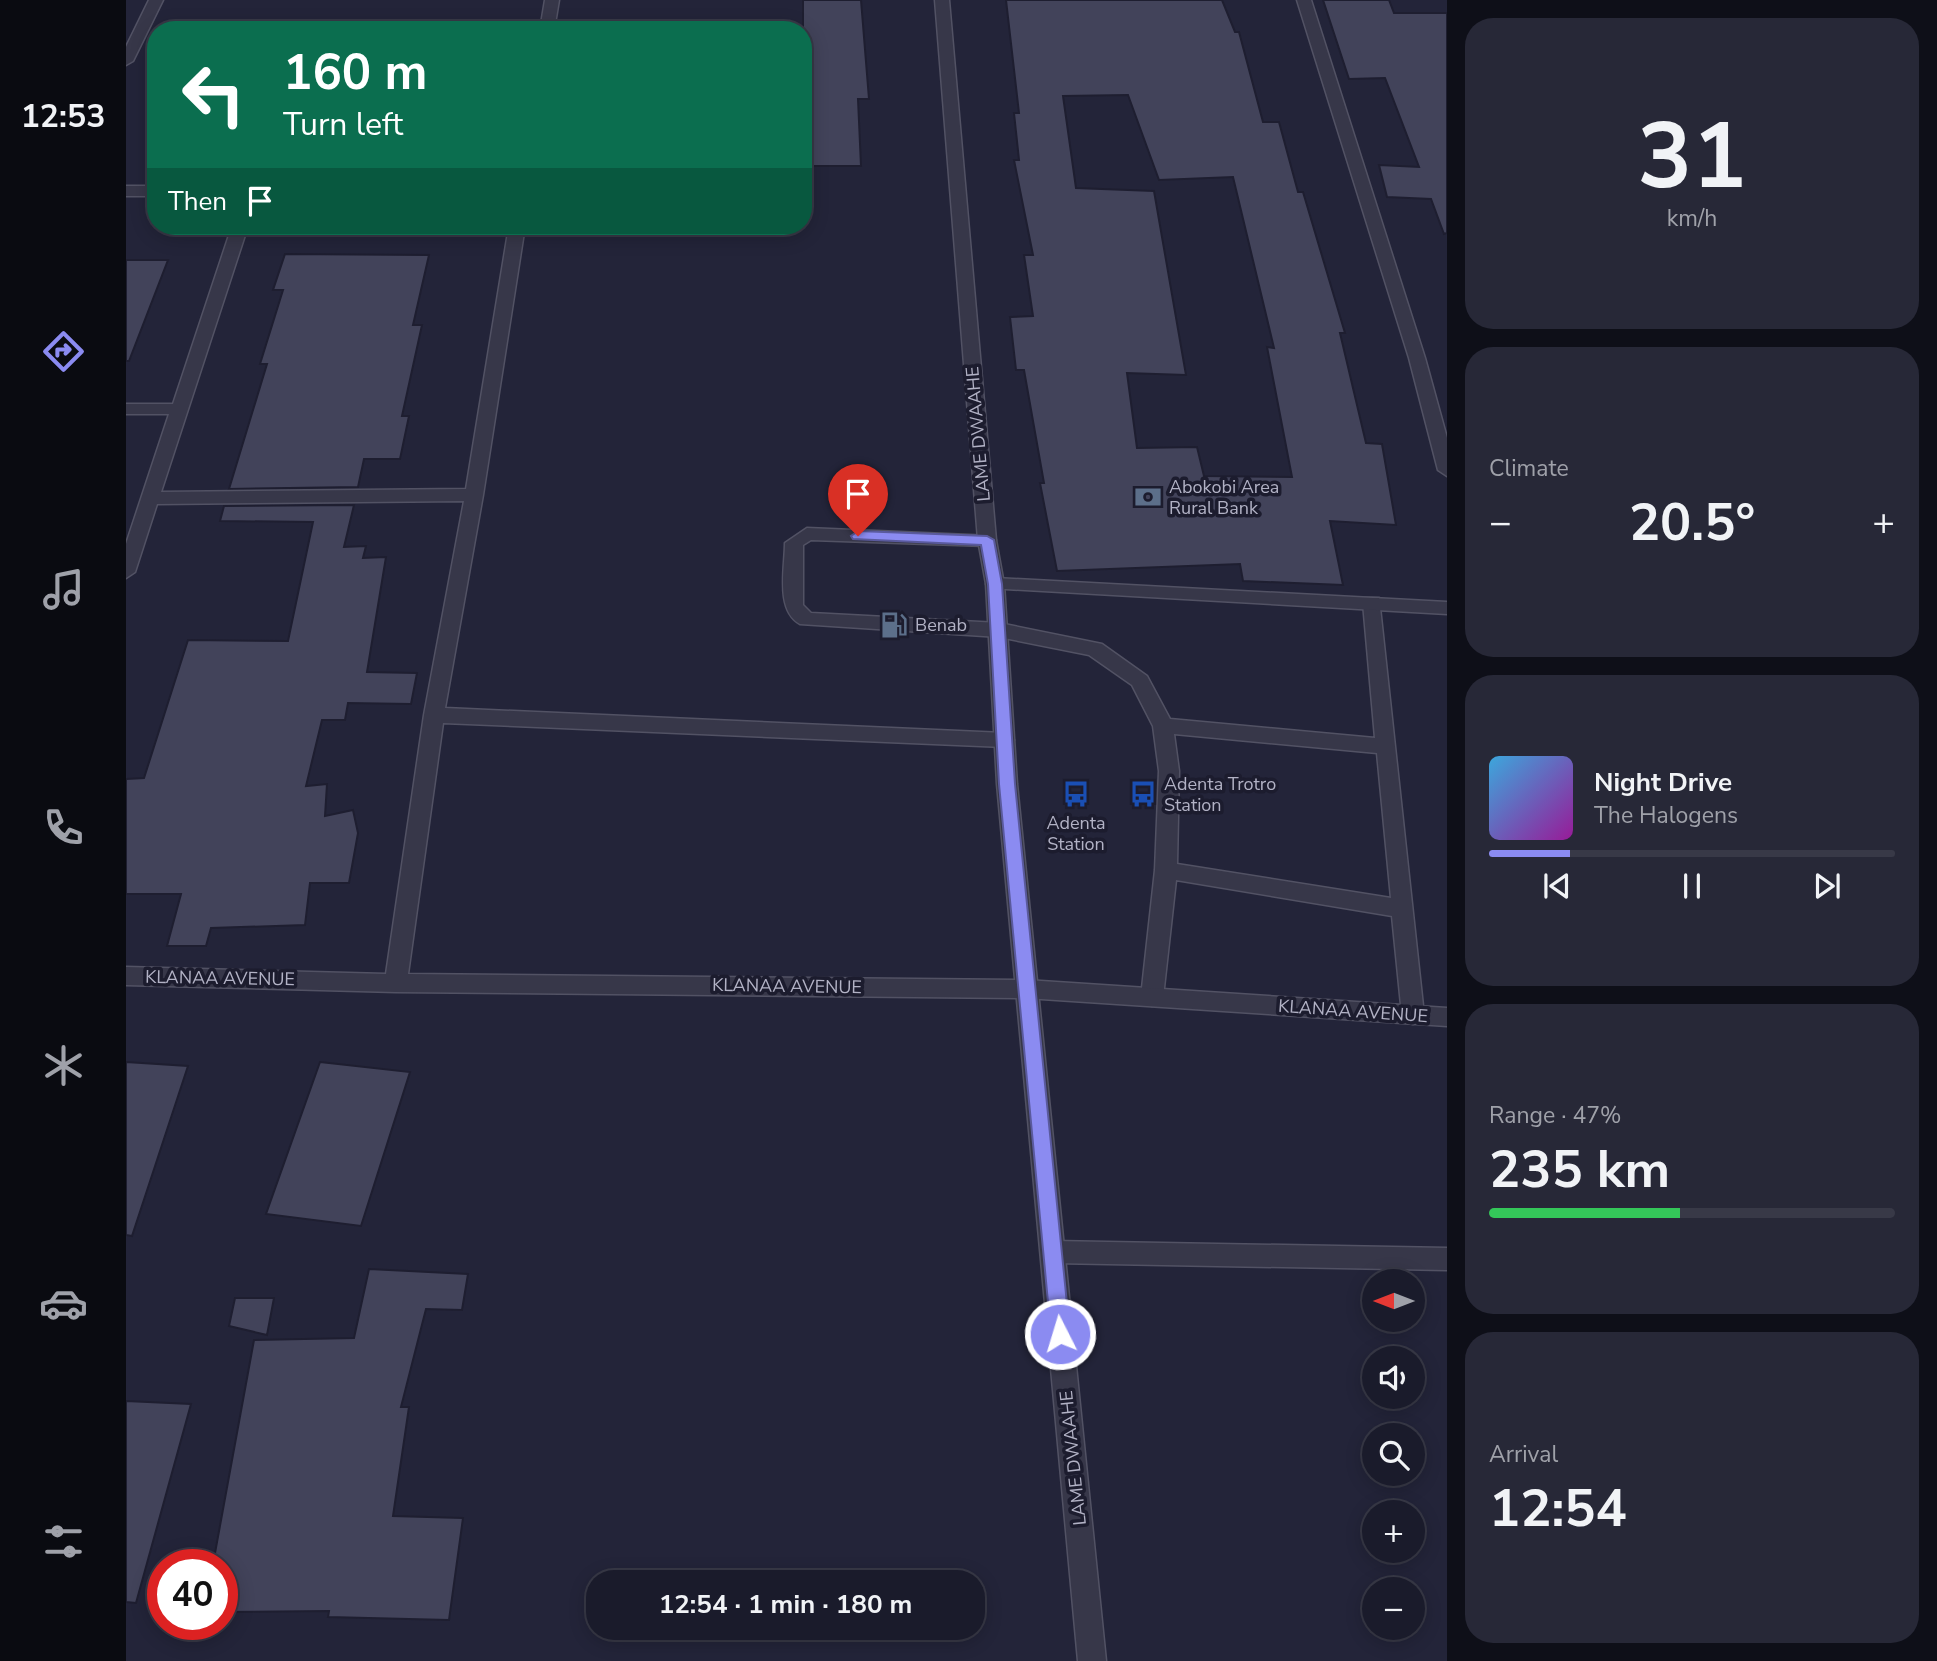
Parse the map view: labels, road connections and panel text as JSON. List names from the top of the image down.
{
  "streets": {
    "street": ["LAME DWAAHE", "KLANAA AVENUE"]
  },
  "crossings": [
    ["LAME DWAAHE", "KLANAA AVENUE"]
  ],
  "places": {
    "bank": ["Abokobi Area Rural Bank"],
    "fuel station": ["Benab"],
    "bus stop": ["Adenta Station", "Adenta Trotro Station"]
  },
  "north": "left",
  "page": {
    "tabs": "12:53",
    "tile": [
      ["31", "km/h"],
      "Climate",
      ["Range · 47%", "235 km"],
      ["Arrival", "12:54"]
    ],
    "turn": ["160 m", "Turn left"],
    "then": "Then",
    "heat": ["−", "20.5°", "+"],
    "song": ["Night Drive", "The Halogens"],
    "map_buttons": ["+", "−"],
    "limit": "40",
    "trip": "12:54 · 1 min · 180 m"
  }
}
